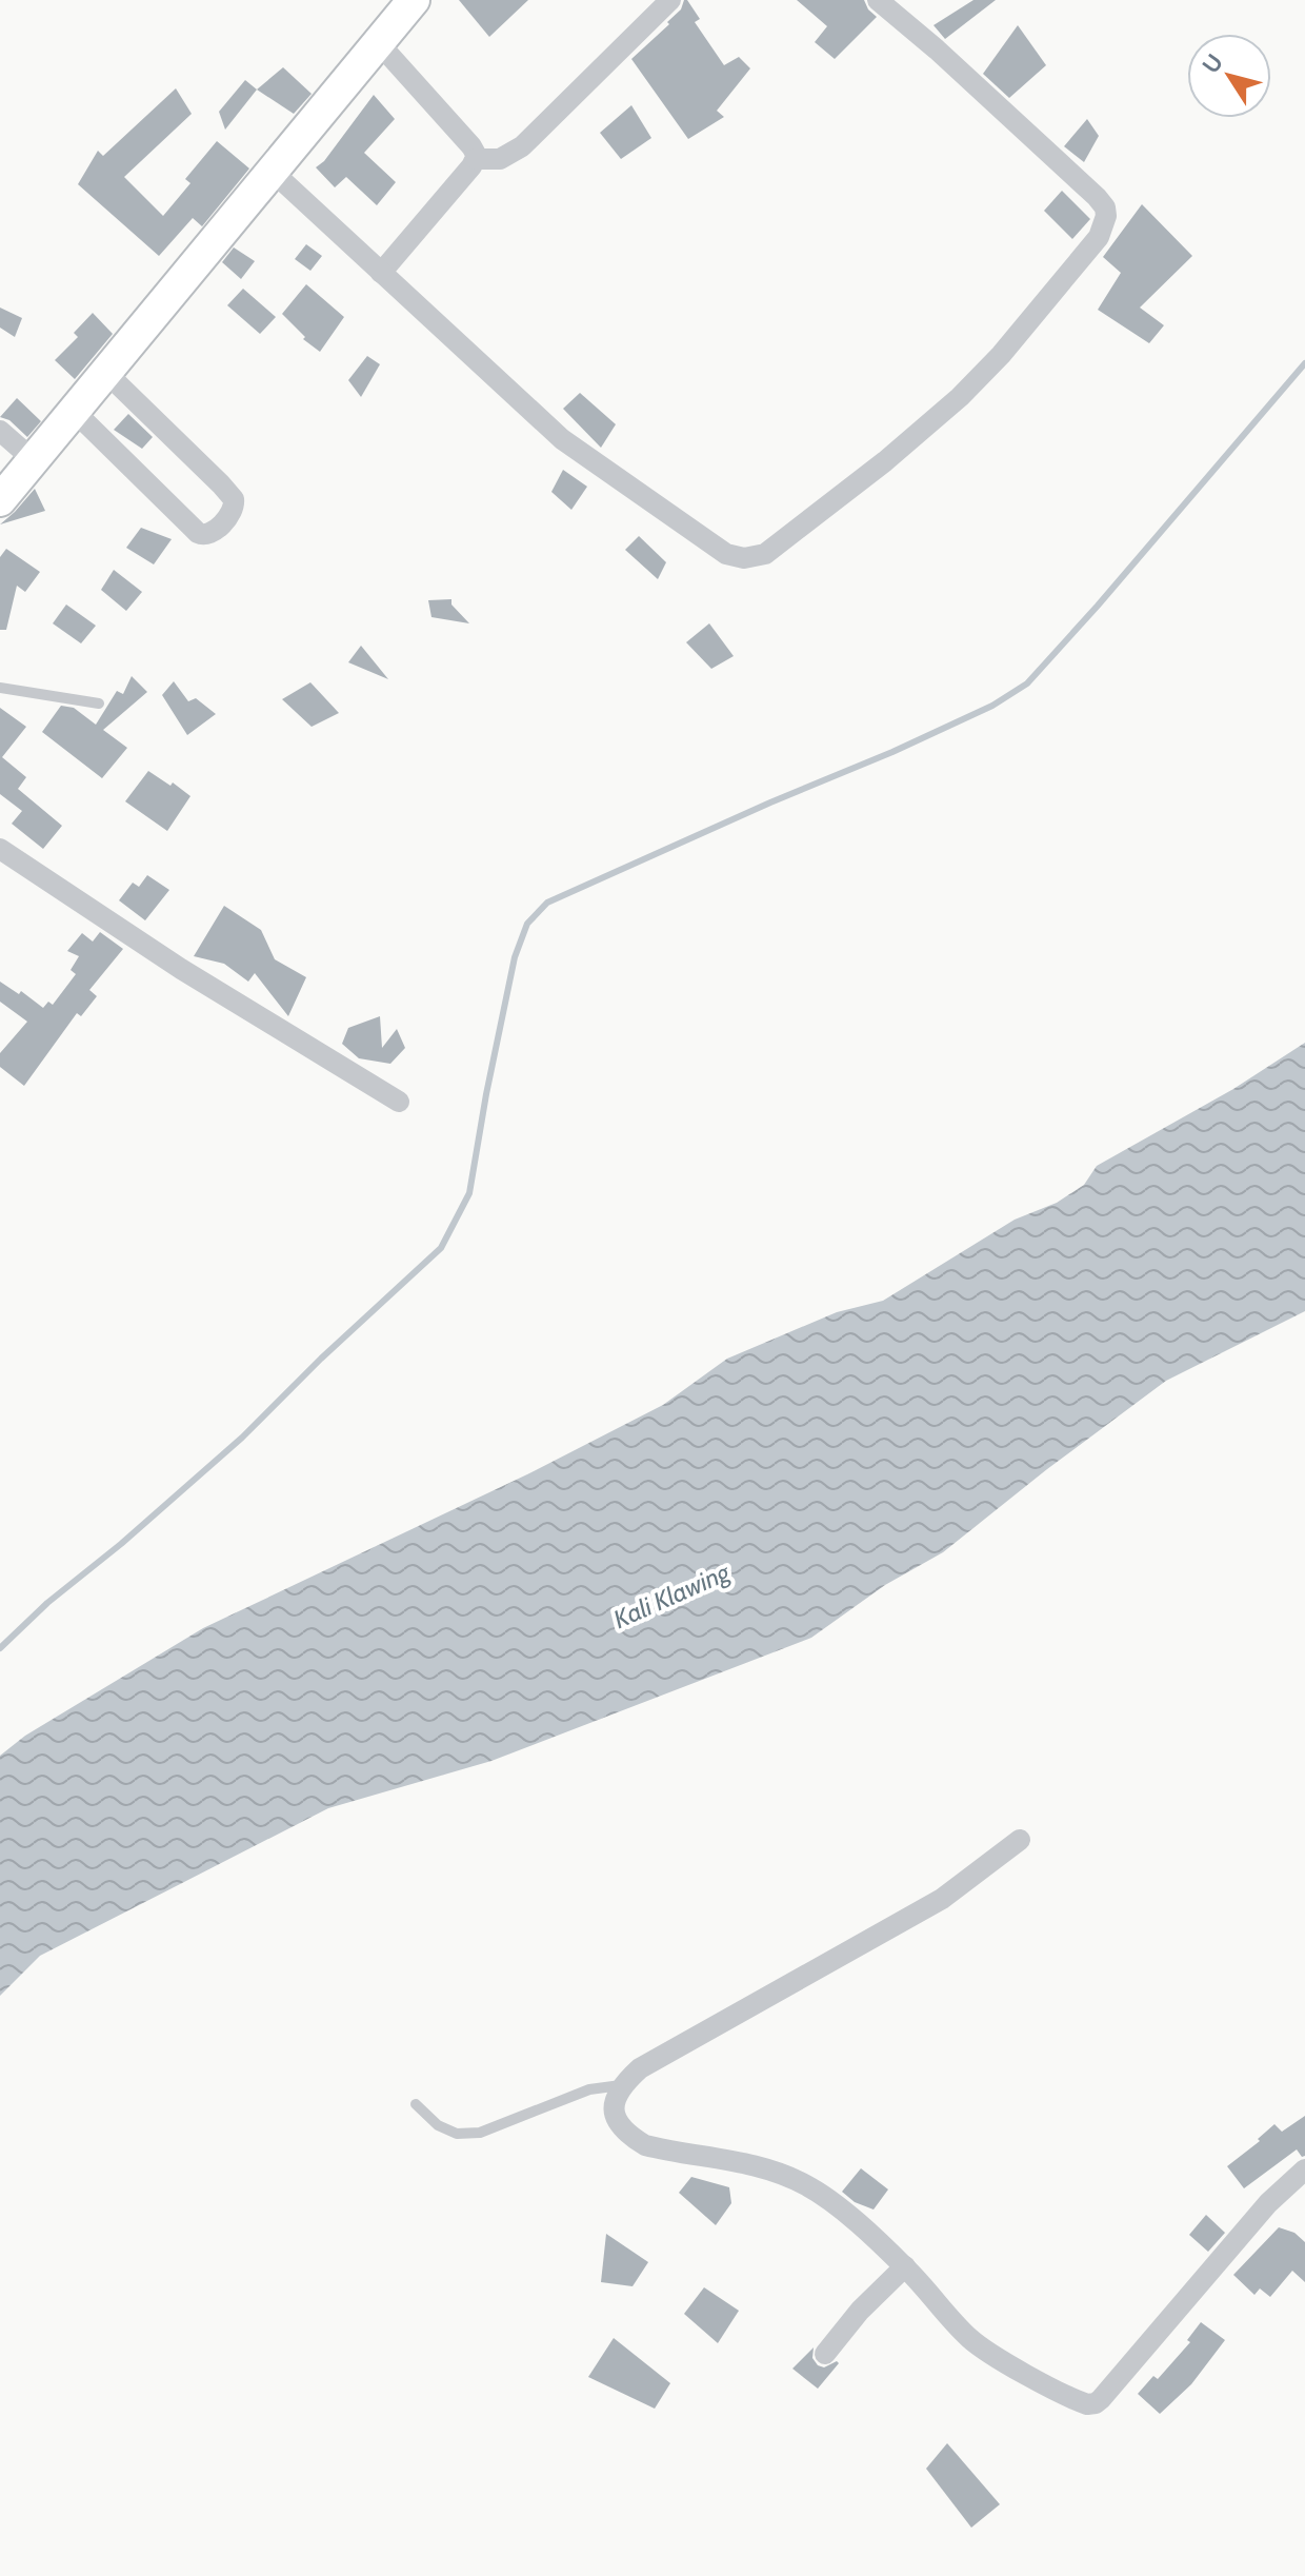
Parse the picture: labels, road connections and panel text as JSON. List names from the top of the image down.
{
  "water": ["Kali Klawing"],
  "north": "top left"
}
